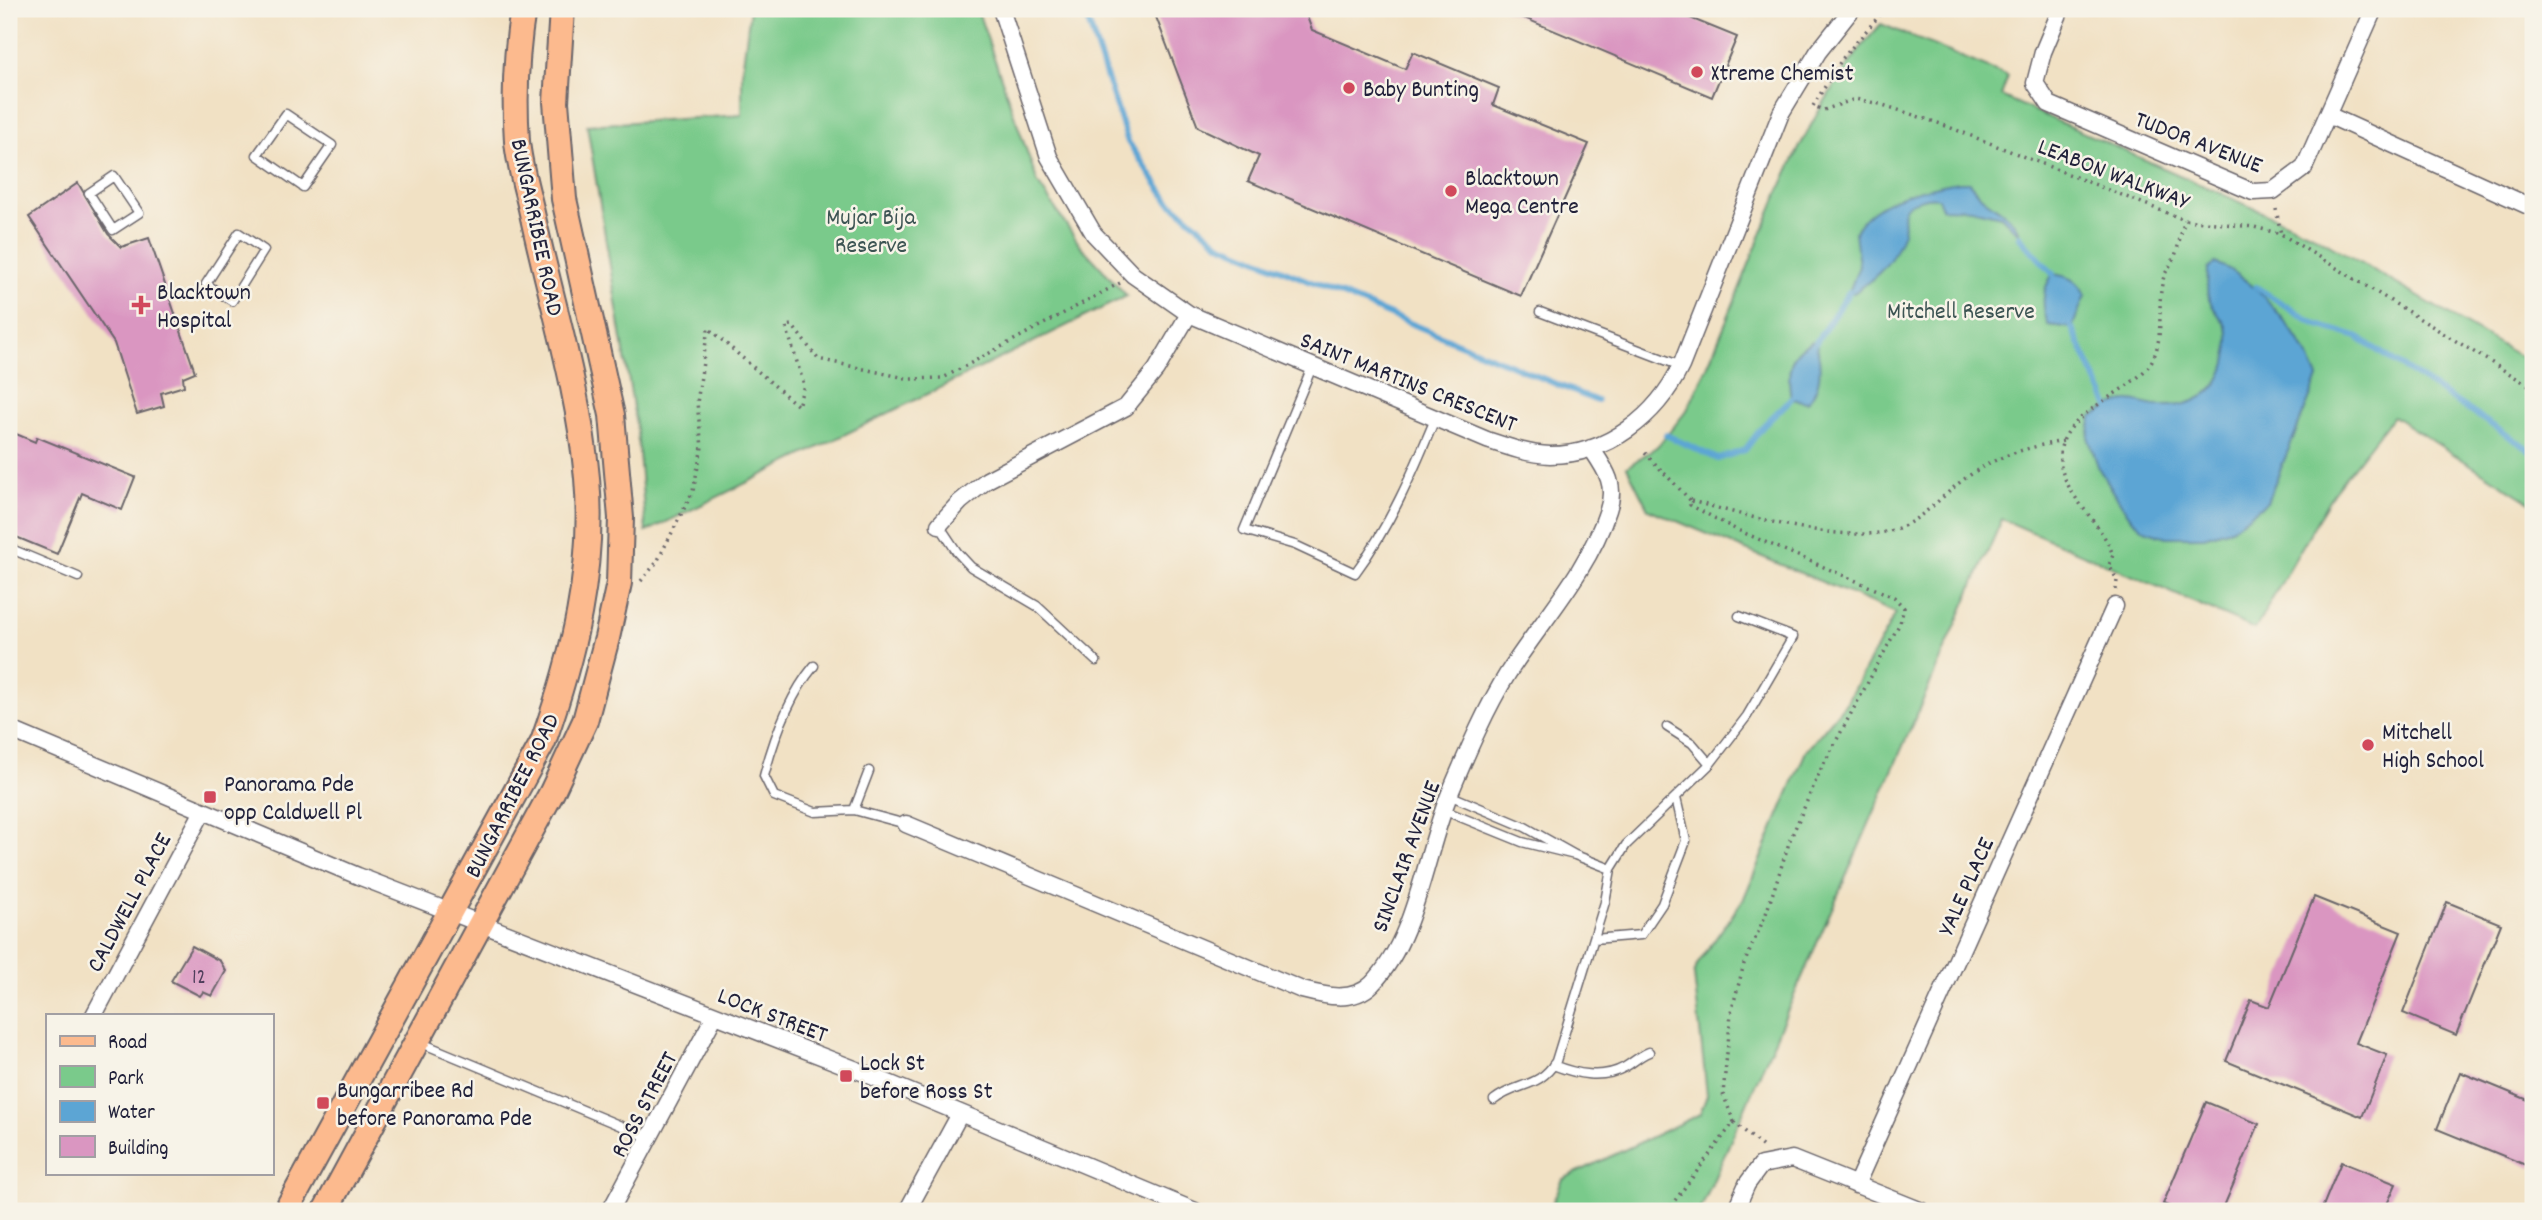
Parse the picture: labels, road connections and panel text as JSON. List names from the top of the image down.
{
  "streets": {
    "main road": ["BUNGARRIBEE ROAD"],
    "street": [
      "TUDOR AVENUE",
      "SAINT MARTINS CRESCENT",
      "SINCLAIR AVENUE",
      "YALE PLACE",
      "CALDWELL PLACE",
      "LOCK STREET",
      "ROSS STREET"
    ],
    "path": ["LEABON WALKWAY"]
  },
  "crossings": [
    ["BUNGARRIBEE ROAD", "LOCK STREET"],
    ["SAINT MARTINS CRESCENT", "SINCLAIR AVENUE"],
    ["CALDWELL PLACE", "LOCK STREET"],
    ["LOCK STREET", "ROSS STREET"]
  ],
  "parks": ["Mujar Bija Reserve", "Mitchell Reserve"],
  "places": {
    "other": [
      "Xtreme Chemist",
      "Baby Bunting",
      "Blacktown Mega Centre",
      "Mitchell High School"
    ],
    "health": ["Blacktown Hospital"],
    "transit": ["Panorama Pde opp Caldwell Pl", "Lock St before Ross St", "Bungarribee Rd before Panorama Pde"]
  },
  "house_numbers": ["12"],
  "legend": [
    "Road",
    "Park",
    "Water",
    "Building"
  ]
}
